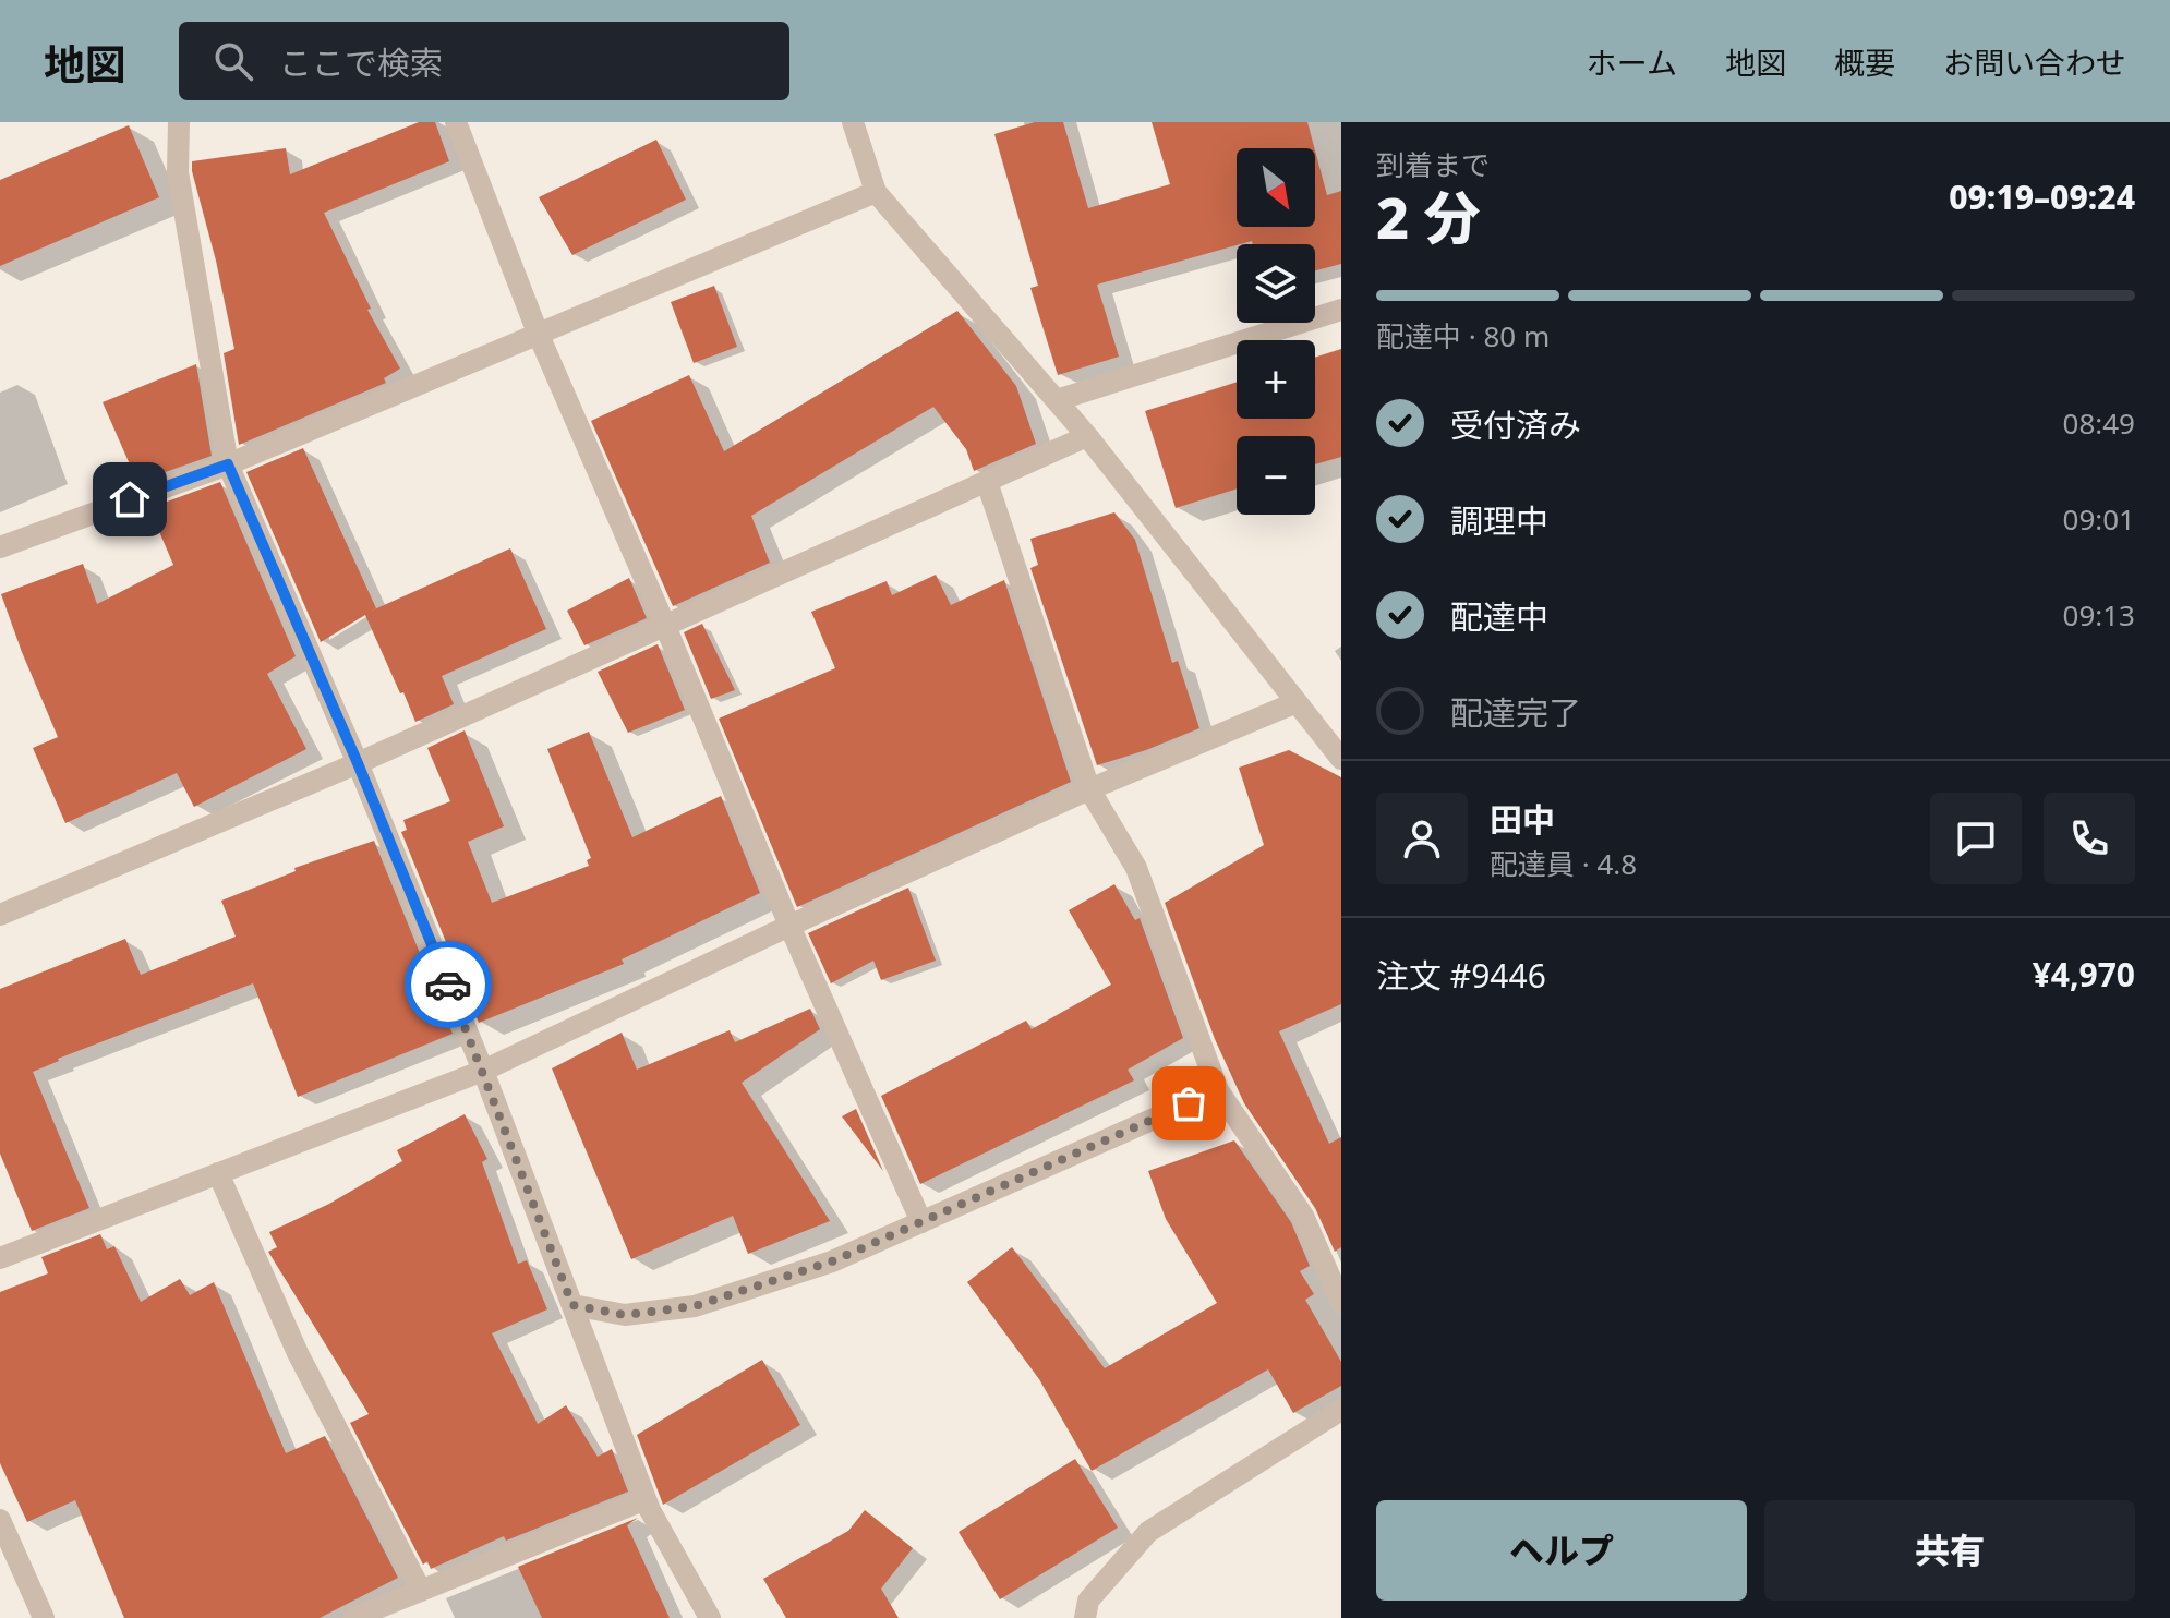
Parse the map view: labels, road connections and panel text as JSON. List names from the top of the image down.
{
  "north": "bottom right",
  "page": {
    "header": "地図",
    "search": "ここで検索",
    "nav": [
      "ホーム",
      "地図",
      "概要",
      "お問い合わせ"
    ],
    "heading": ["2 分", "到着まで", "09:19–09:24"],
    "panel": [
      "田中",
      "配達員 · 4.8",
      "注文 #9446",
      "¥4,970"
    ],
    "map_buttons": ["+", "−"],
    "bar": "配達中 · 80 m",
    "list": [
      ["受付済み", "08:49"],
      ["調理中", "09:01"],
      ["配達中", "09:13"],
      "配達完了"
    ],
    "buttons": ["ヘルプ", "共有"]
  }
}
